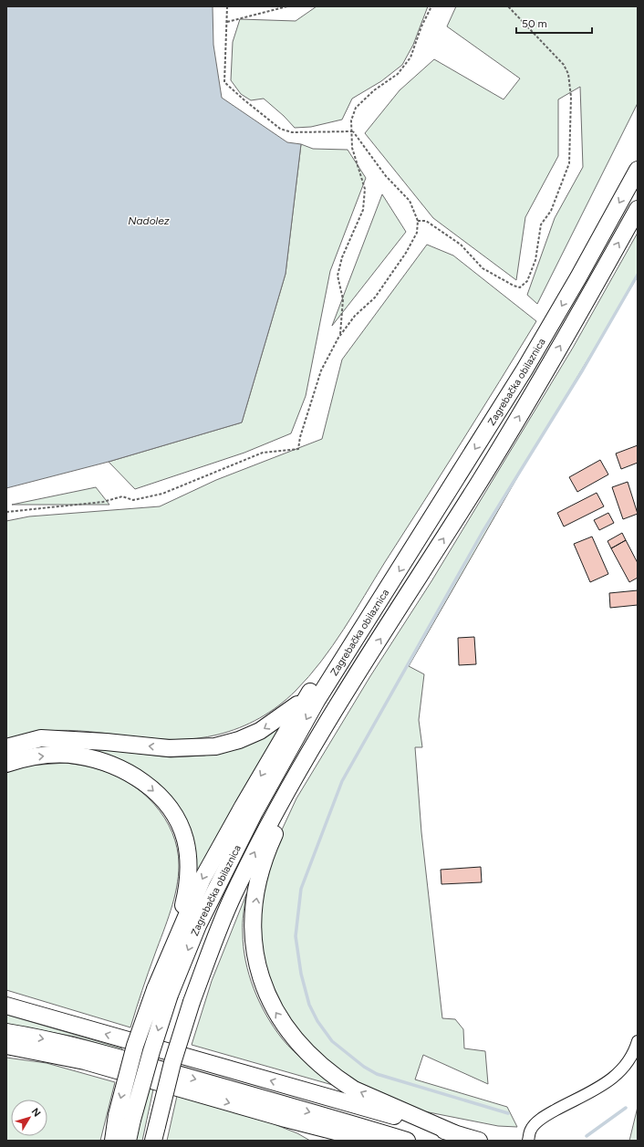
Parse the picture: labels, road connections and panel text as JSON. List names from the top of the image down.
{
  "streets": {
    "highway": ["Zagrebačka obilaznica"]
  },
  "water": ["Nadolez"],
  "scale_bar": "50 m",
  "north": "top right"
}
